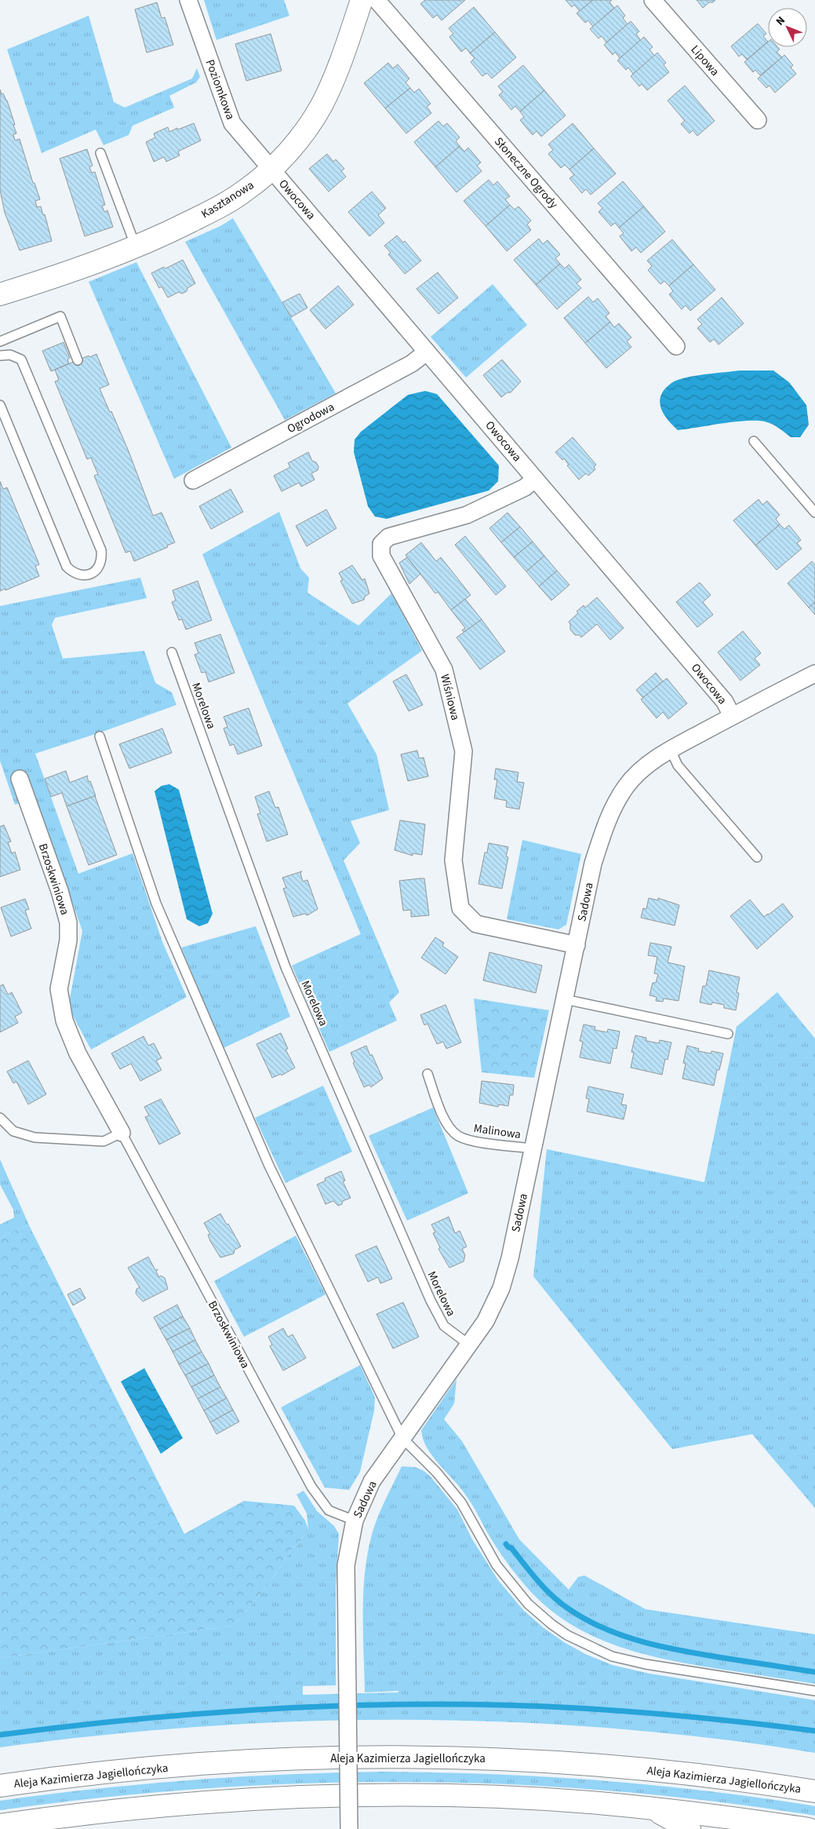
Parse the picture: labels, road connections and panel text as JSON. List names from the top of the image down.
{
  "streets": {
    "main road": ["Kasztanowa", "Aleja Kazimierza Jagiellończyka"],
    "street": [
      "Lipowa",
      "Poziomkowa",
      "Słoneczne Ogrody",
      "Owocowa",
      "Ogrodowa",
      "Wiśniowa",
      "Brzoskwiniowa",
      "Sadowa"
    ],
    "lane": ["Morelowa", "Malinowa"]
  },
  "crossings": [
    ["Poziomkowa", "Kasztanowa"],
    ["Poziomkowa", "Owocowa"],
    ["Kasztanowa", "Owocowa"],
    ["Owocowa", "Ogrodowa"],
    ["Owocowa", "Wiśniowa"],
    ["Owocowa", "Sadowa"],
    ["Wiśniowa", "Sadowa"],
    ["Morelowa", "Sadowa"],
    ["Brzoskwiniowa", "Sadowa"],
    ["Sadowa", "Malinowa"]
  ],
  "north": "top left"
}
